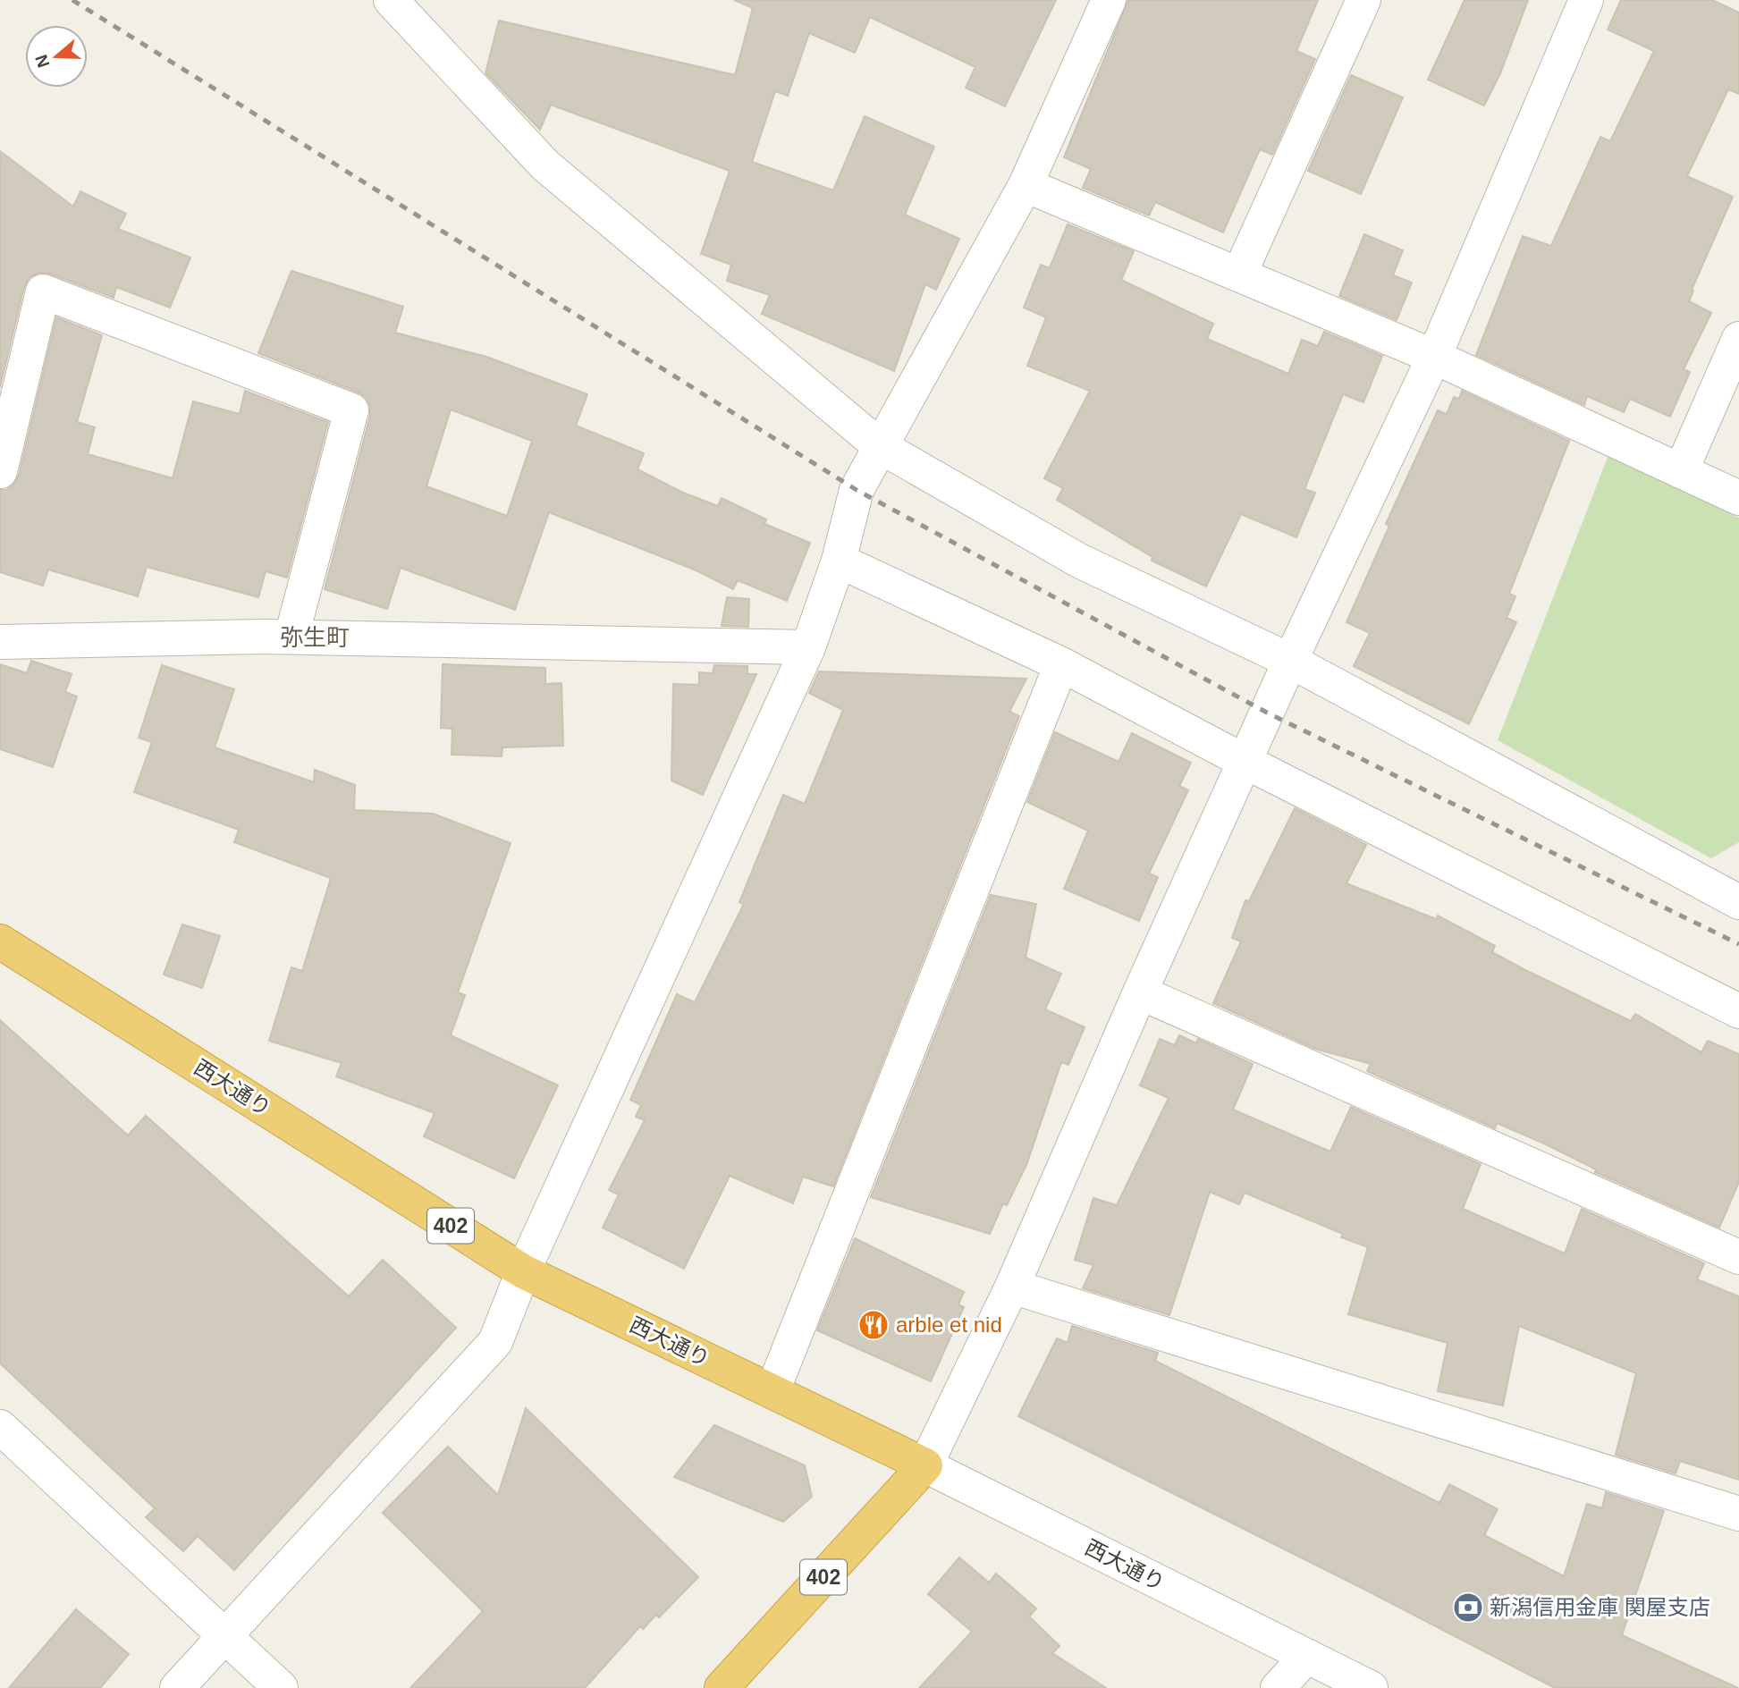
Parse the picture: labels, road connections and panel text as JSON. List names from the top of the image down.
{
  "streets": {
    "highway": ["西大通り", "402"]
  },
  "crossings": [
    ["西大通り", "402"]
  ],
  "districts": ["弥生町"],
  "places": {
    "restaurant": ["arble et nid"],
    "bank": ["新潟信用金庫 関屋支店"]
  },
  "north": "left"
}
